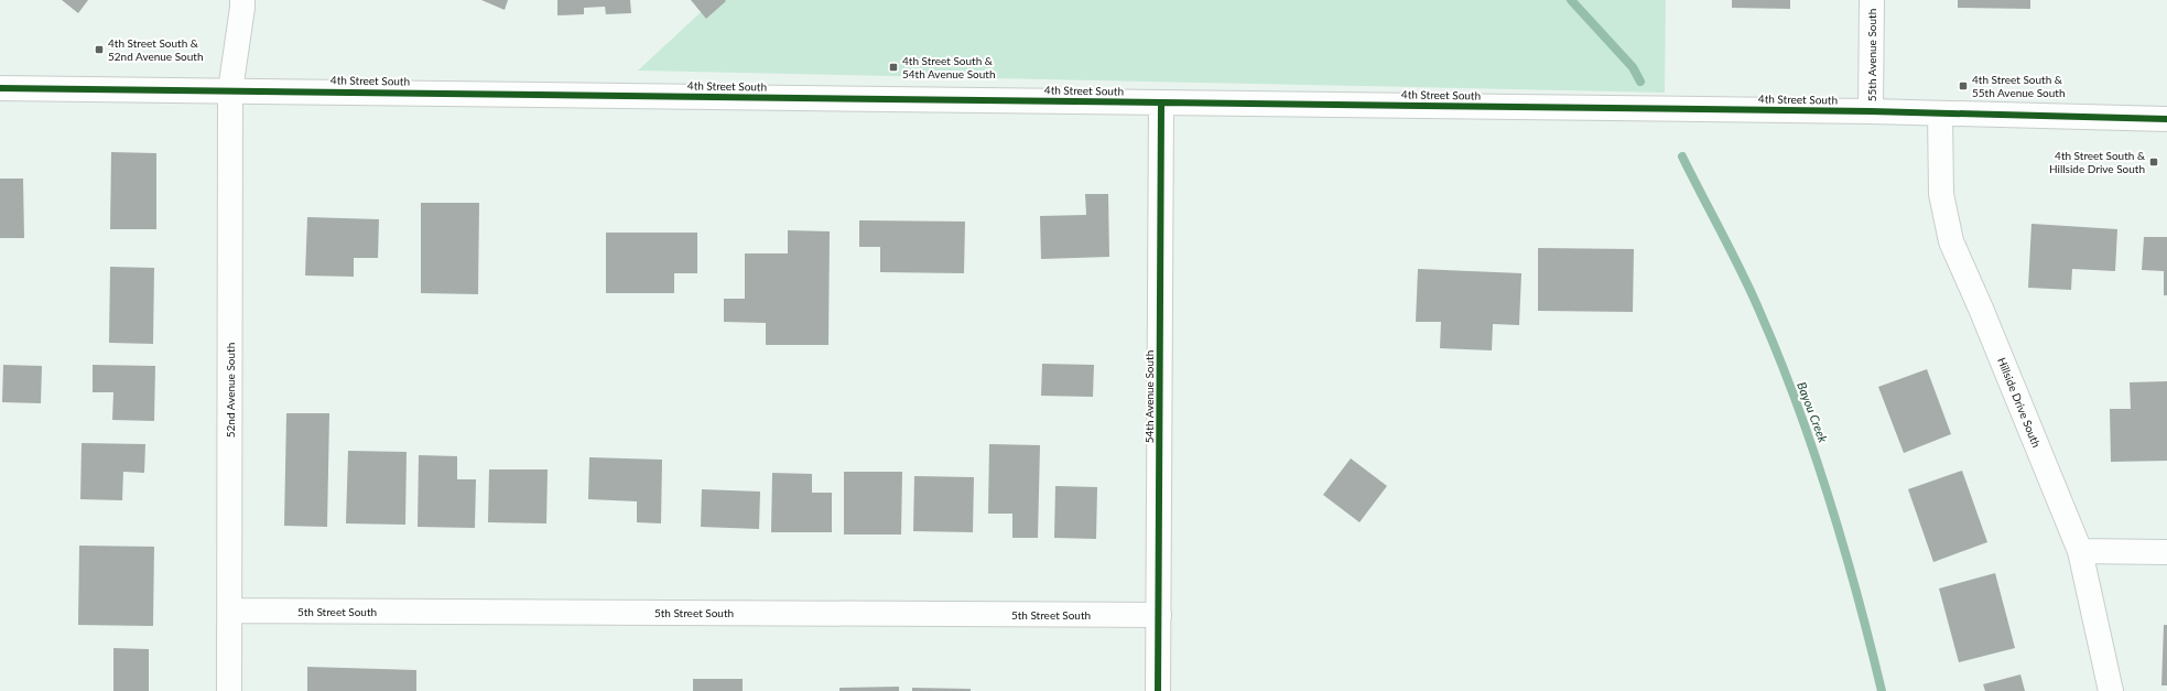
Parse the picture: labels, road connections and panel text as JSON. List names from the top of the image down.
{
  "streets": {
    "street": [
      "55th Avenue South",
      "4th Street South",
      "52nd Avenue South",
      "54th Avenue South",
      "Hillside Drive South",
      "5th Street South"
    ]
  },
  "crossings": [
    ["55th Avenue South", "4th Street South"],
    ["4th Street South", "52nd Avenue South"],
    ["4th Street South", "54th Avenue South"],
    ["4th Street South", "Hillside Drive South"],
    ["52nd Avenue South", "5th Street South"],
    ["54th Avenue South", "5th Street South"]
  ],
  "water": ["Bayou Creek"],
  "places": {
    "transit": [
      "4th Street South & 52nd Avenue South",
      "4th Street South & 54th Avenue South",
      "4th Street South & 55th Avenue South",
      "4th Street South & Hillside Drive South"
    ]
  }
}
